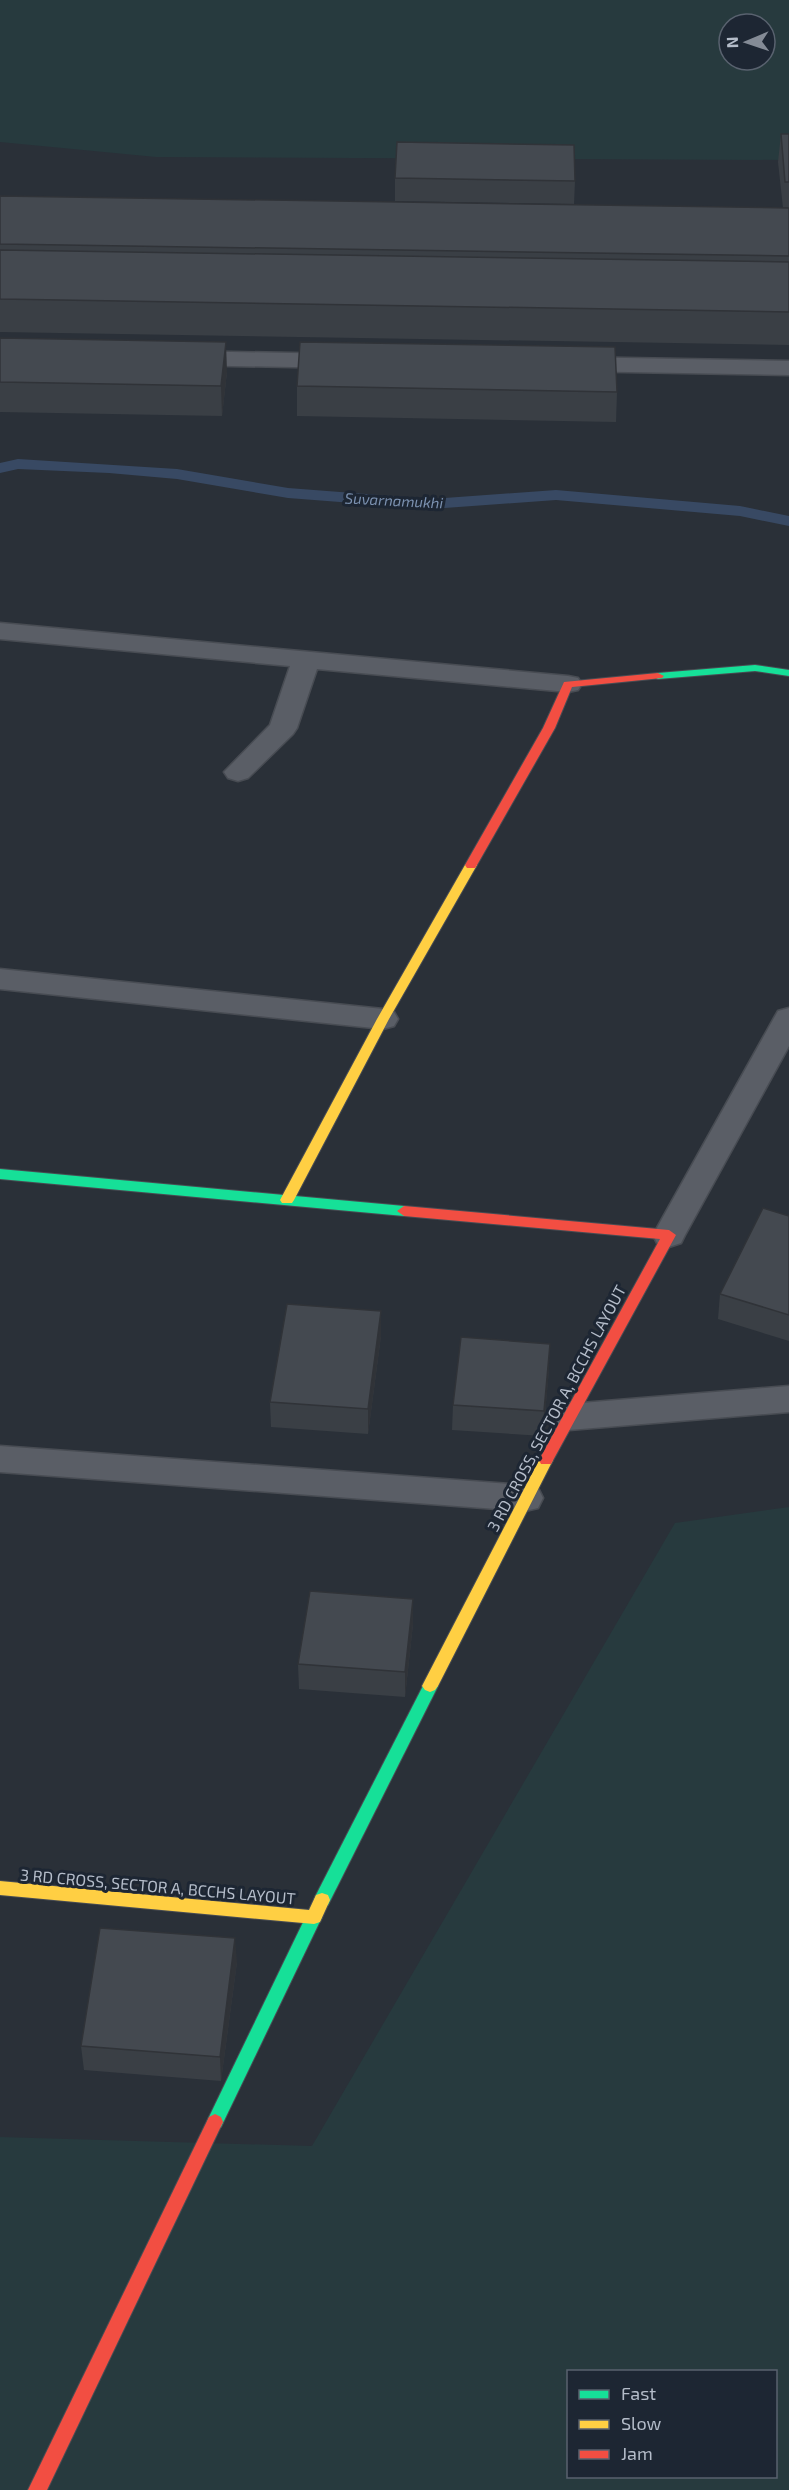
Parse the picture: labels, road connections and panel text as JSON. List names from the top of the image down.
{
  "streets": {
    "street": ["3 RD CROSS, SECTOR A, BCCHS LAYOUT"]
  },
  "water": ["Suvarnamukhi"],
  "legend": ["Fast", "Slow", "Jam"],
  "north": "left"
}
